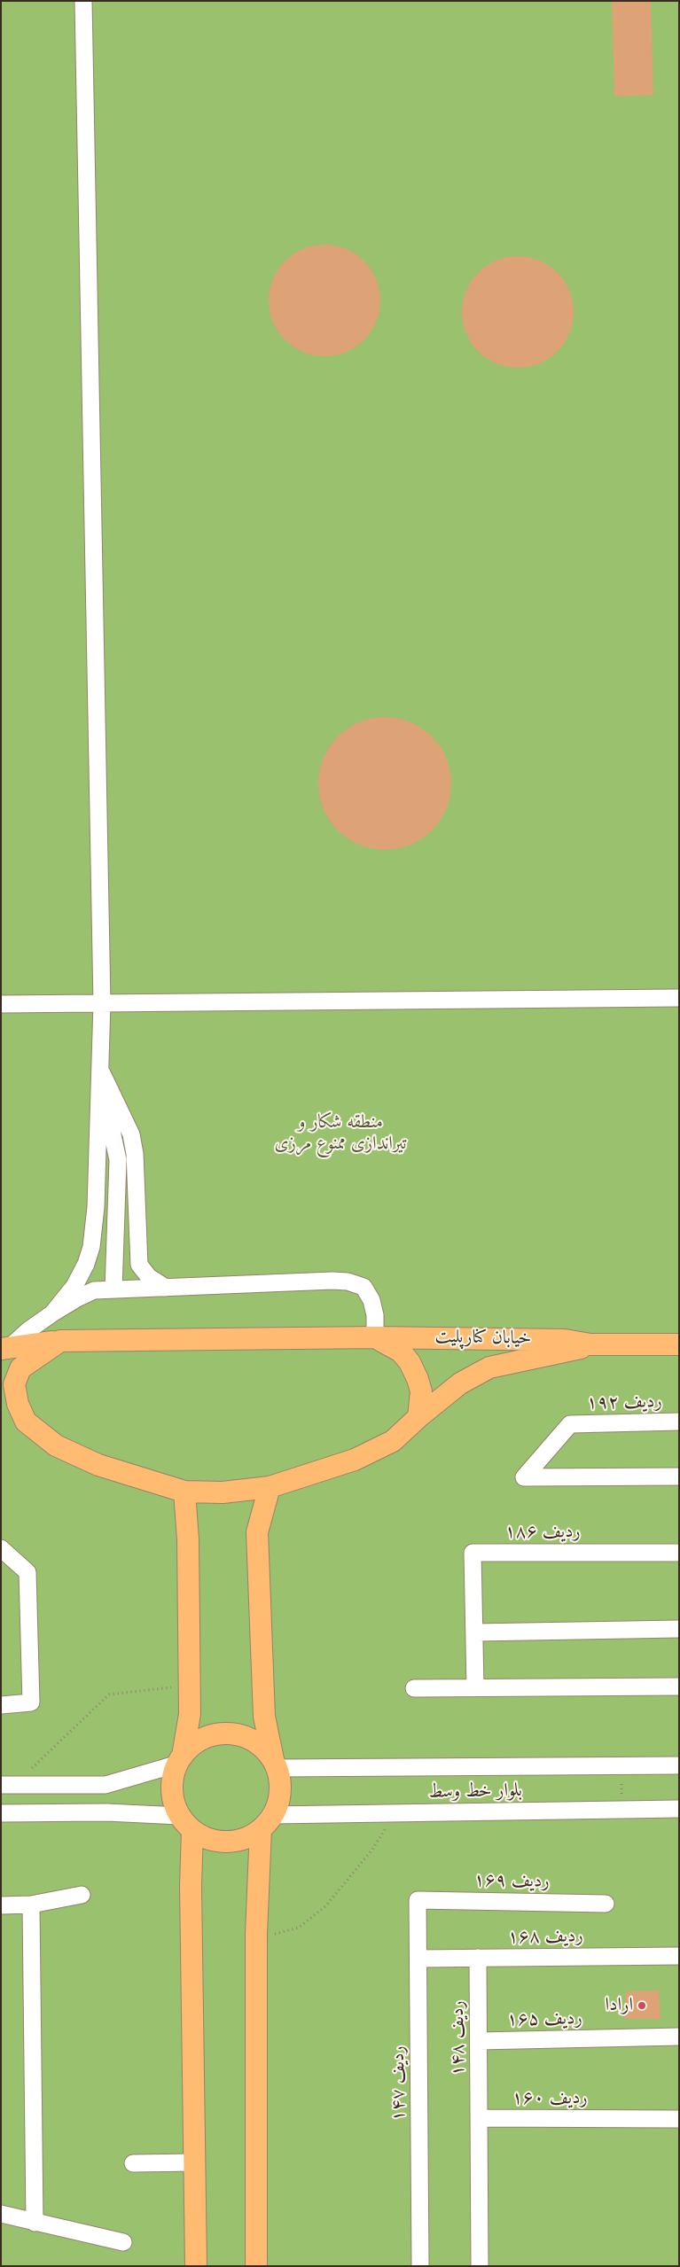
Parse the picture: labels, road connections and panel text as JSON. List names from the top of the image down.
{
  "streets": {
    "main road": ["خیابان کنارپلیت"],
    "street": [
      "ردیف ۱۹۲",
      "ردیف ۱۸۶",
      "بلوار خط وسط",
      "ردیف ۱۶۹",
      "ردیف ۱۶۸",
      "ردیف ۱۶۵",
      "ردیف ۱۴۸",
      "ردیف ۱۴۷",
      "ردیف ۱۶۰"
    ]
  },
  "crossings": [
    ["ردیف ۱۶۹", "ردیف ۱۴۷"],
    ["ردیف ۱۶۸", "ردیف ۱۴۸"],
    ["ردیف ۱۶۸", "ردیف ۱۴۷"],
    ["ردیف ۱۶۵", "ردیف ۱۴۸"],
    ["ردیف ۱۴۸", "ردیف ۱۶۰"]
  ],
  "parks": ["منطقه شکار و تیراندازی ممنوع مرزی"],
  "places": ["ارادا"]
}
